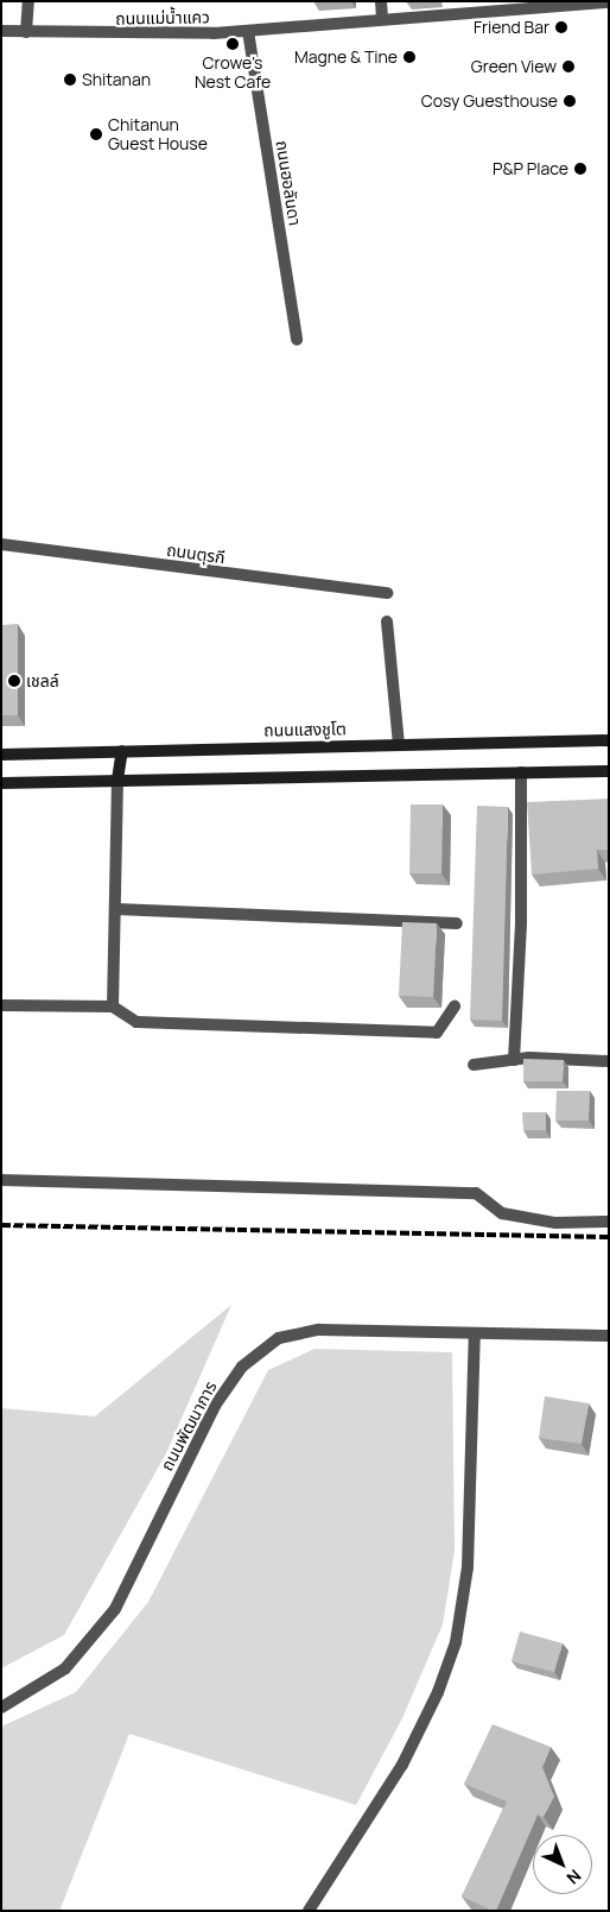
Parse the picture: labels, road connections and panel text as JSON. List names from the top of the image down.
{
  "streets": {
    "main road": ["ถนนแสงชูโต"],
    "street": [
      "ถนนแม่น้ำแคว",
      "ถนนฮอลันดา",
      "ถนนตุรกี",
      "ถนนพัฒนาการ"
    ]
  },
  "crossings": [
    ["ถนนแม่น้ำแคว", "ถนนฮอลันดา"]
  ],
  "places": [
    "Friend Bar",
    "Crowe's Nest Cafe",
    "Magne & Tine",
    "Green View",
    "Shitanan",
    "Cosy Guesthouse",
    "Chitanun Guest House",
    "P&P Place",
    "เชลล์"
  ],
  "north": "bottom right"
}
